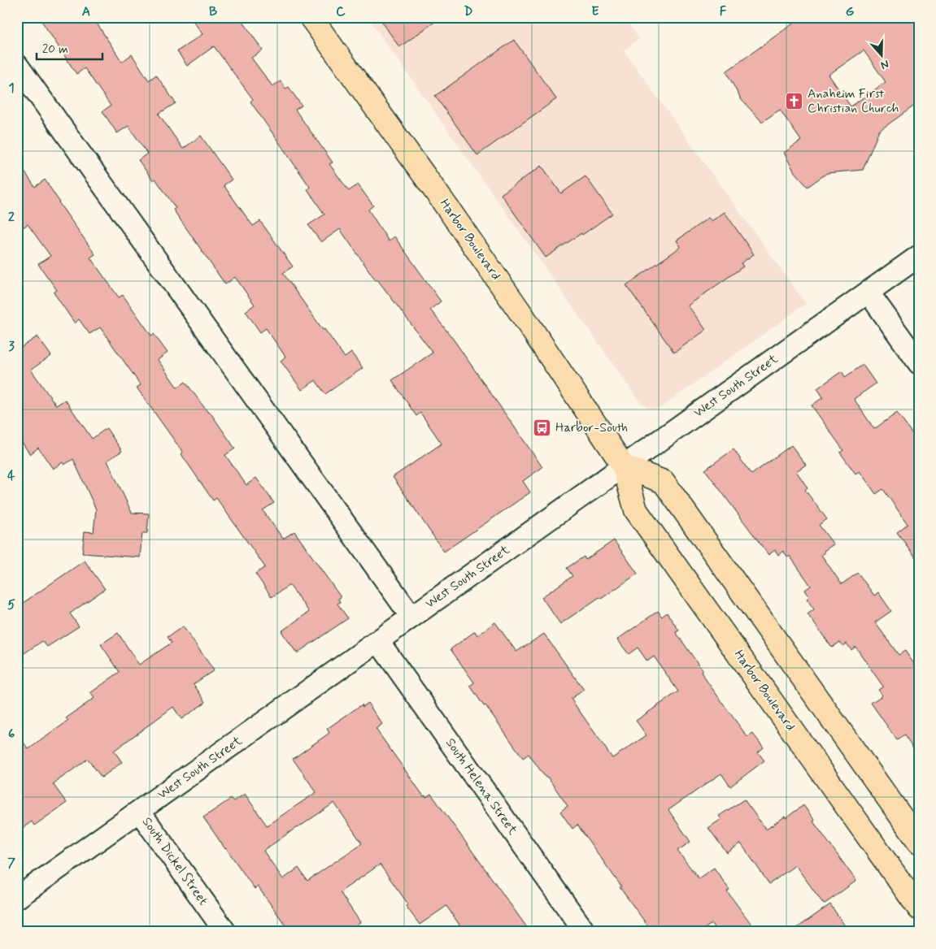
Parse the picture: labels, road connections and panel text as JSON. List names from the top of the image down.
{
  "streets": {
    "main road": ["Harbor Boulevard"],
    "street": ["West South Street", "South Helena Street", "South Dickel Street"]
  },
  "crossings": [
    ["Harbor Boulevard", "West South Street"],
    ["West South Street", "South Helena Street"],
    ["West South Street", "South Dickel Street"]
  ],
  "places": {
    "church": ["Anaheim First Christian Church"],
    "bus stop": ["Harbor-South"]
  },
  "scale_bar": "20 m",
  "north": "bottom",
  "grid": {
    "columns": [
      "A",
      "B",
      "C",
      "D",
      "E",
      "F",
      "G"
    ],
    "rows": [
      "1",
      "2",
      "3",
      "4",
      "5",
      "6",
      "7"
    ]
  }
}
